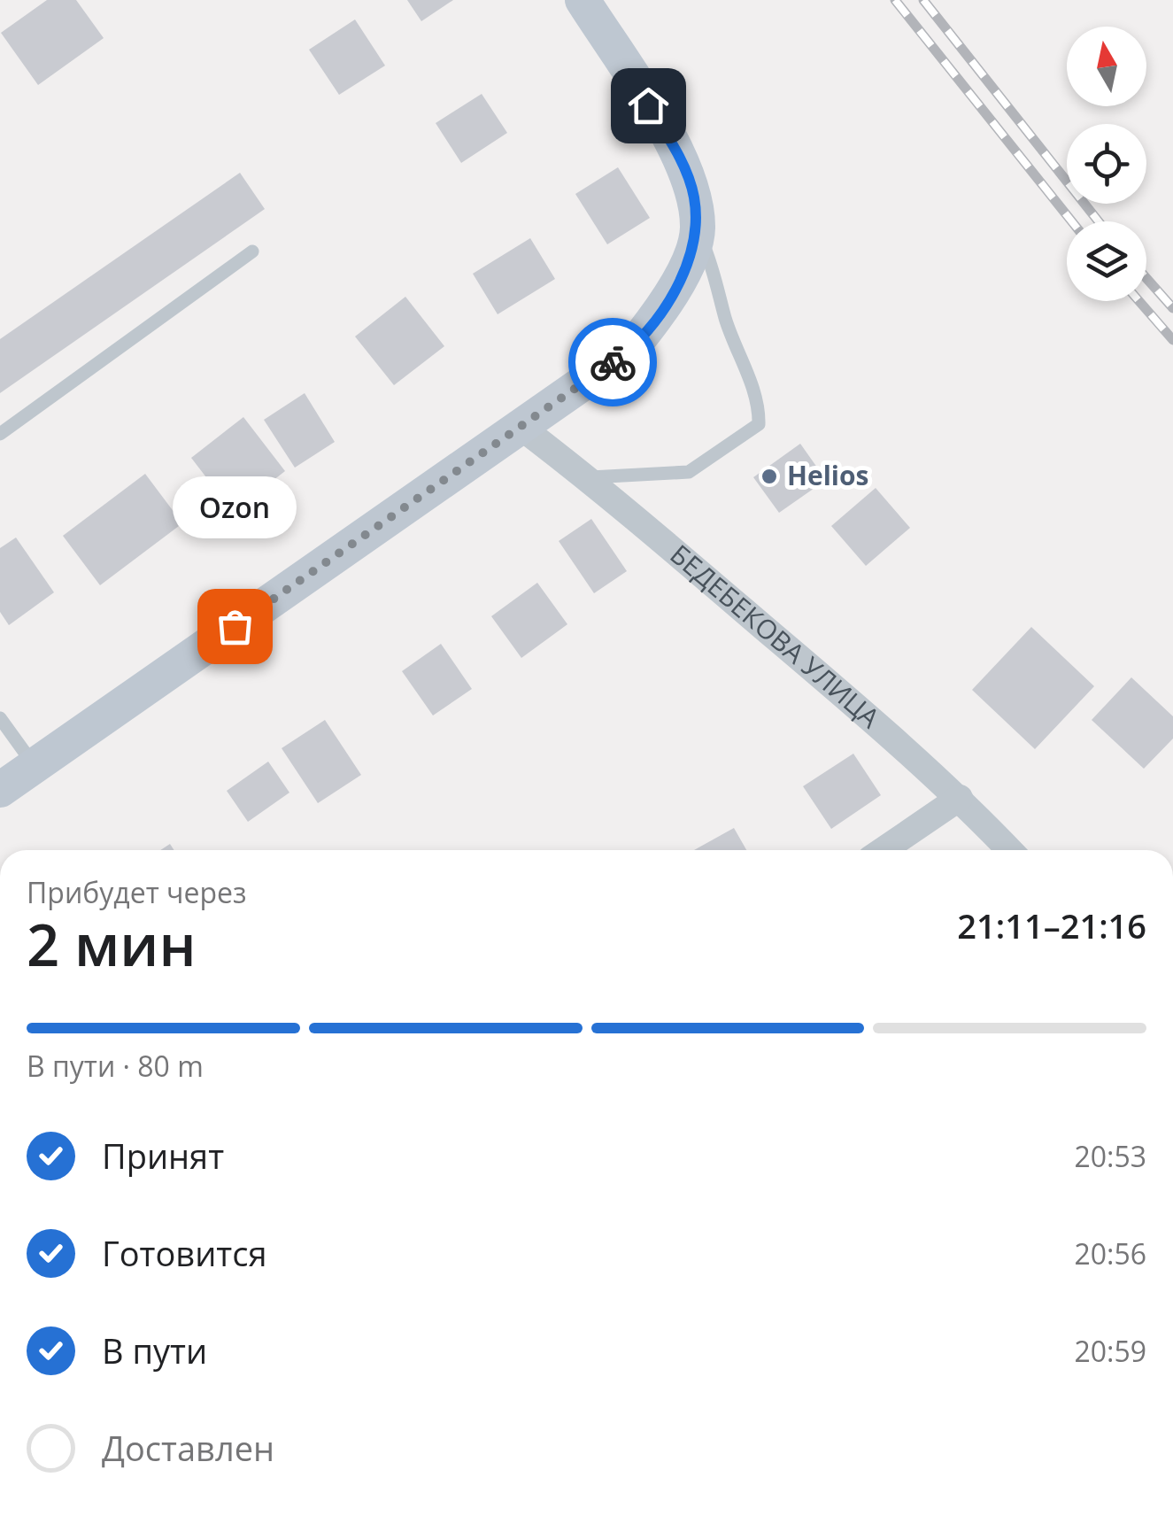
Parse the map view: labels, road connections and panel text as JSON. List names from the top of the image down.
{
  "streets": {
    "street": ["БЕДЕБЕКОВА УЛИЦА"]
  },
  "places": ["Helios", "Ozon"],
  "north": "top",
  "page": {
    "bubble": "Ozon",
    "heading": ["2 мин", "Прибудет через", "21:11–21:16"],
    "bar": "В пути · 80 m",
    "list": [
      ["Принят", "20:53"],
      ["Готовится", "20:56"],
      ["В пути", "20:59"],
      "Доставлен"
    ]
  }
}
